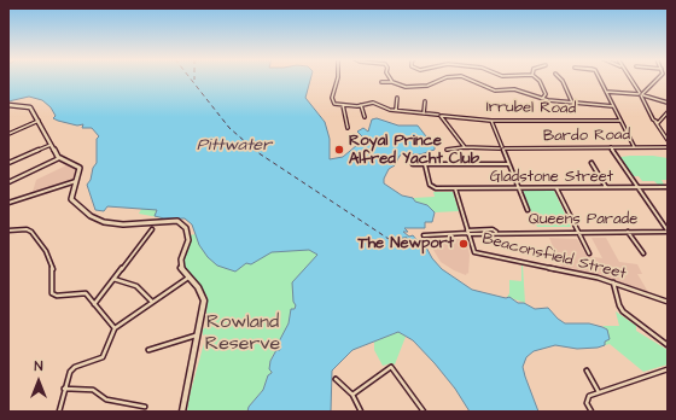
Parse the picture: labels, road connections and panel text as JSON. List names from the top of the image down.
{
  "streets": {
    "street": [
      "Irrubel Road",
      "Bardo Road",
      "Gladstone Street",
      "Queens Parade",
      "Beaconsfield Street"
    ]
  },
  "crossings": [
    ["Queens Parade", "Beaconsfield Street"]
  ],
  "water": ["Pittwater"],
  "parks": ["Rowland Reserve"],
  "places": ["Royal Prince Alfred Yacht Club", "The Newport"],
  "north": "top"
}
